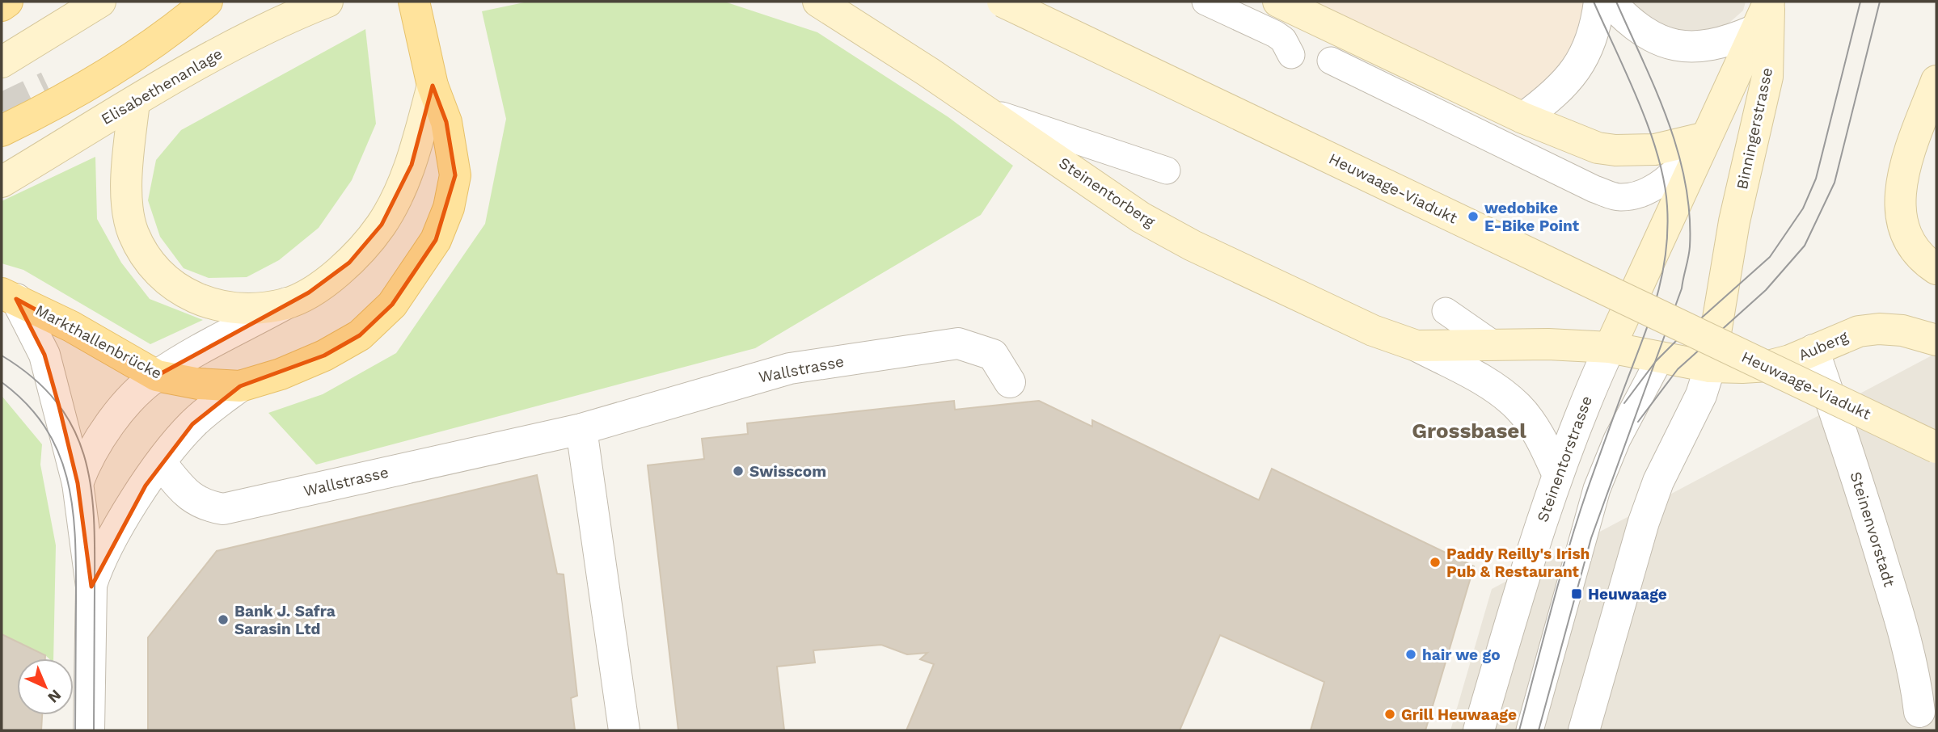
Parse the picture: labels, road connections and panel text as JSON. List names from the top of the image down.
{
  "streets": {
    "main road": [
      "Elisabethenanlage",
      "Binningerstrasse",
      "Heuwaage-Viadukt",
      "Steinentorberg",
      "Markthallenbrücke",
      "Auberg",
      "Steinentorstrasse"
    ],
    "street": ["Wallstrasse", "Steinenvorstadt"]
  },
  "crossings": [
    ["Binningerstrasse", "Auberg"],
    ["Binningerstrasse", "Steinentorstrasse"],
    ["Steinentorberg", "Auberg"],
    ["Steinentorberg", "Steinentorstrasse"],
    ["Auberg", "Steinentorstrasse"],
    ["Auberg", "Steinenvorstadt"]
  ],
  "districts": ["Grossbasel"],
  "places": {
    "other": [
      "wedobike E-Bike Point",
      "Swisscom",
      "Paddy Reilly's Irish Pub & Restaurant",
      "Bank J. Safra Sarasin Ltd",
      "hair we go",
      "Grill Heuwaage"
    ],
    "transit": ["Heuwaage"]
  },
  "north": "bottom right"
}
